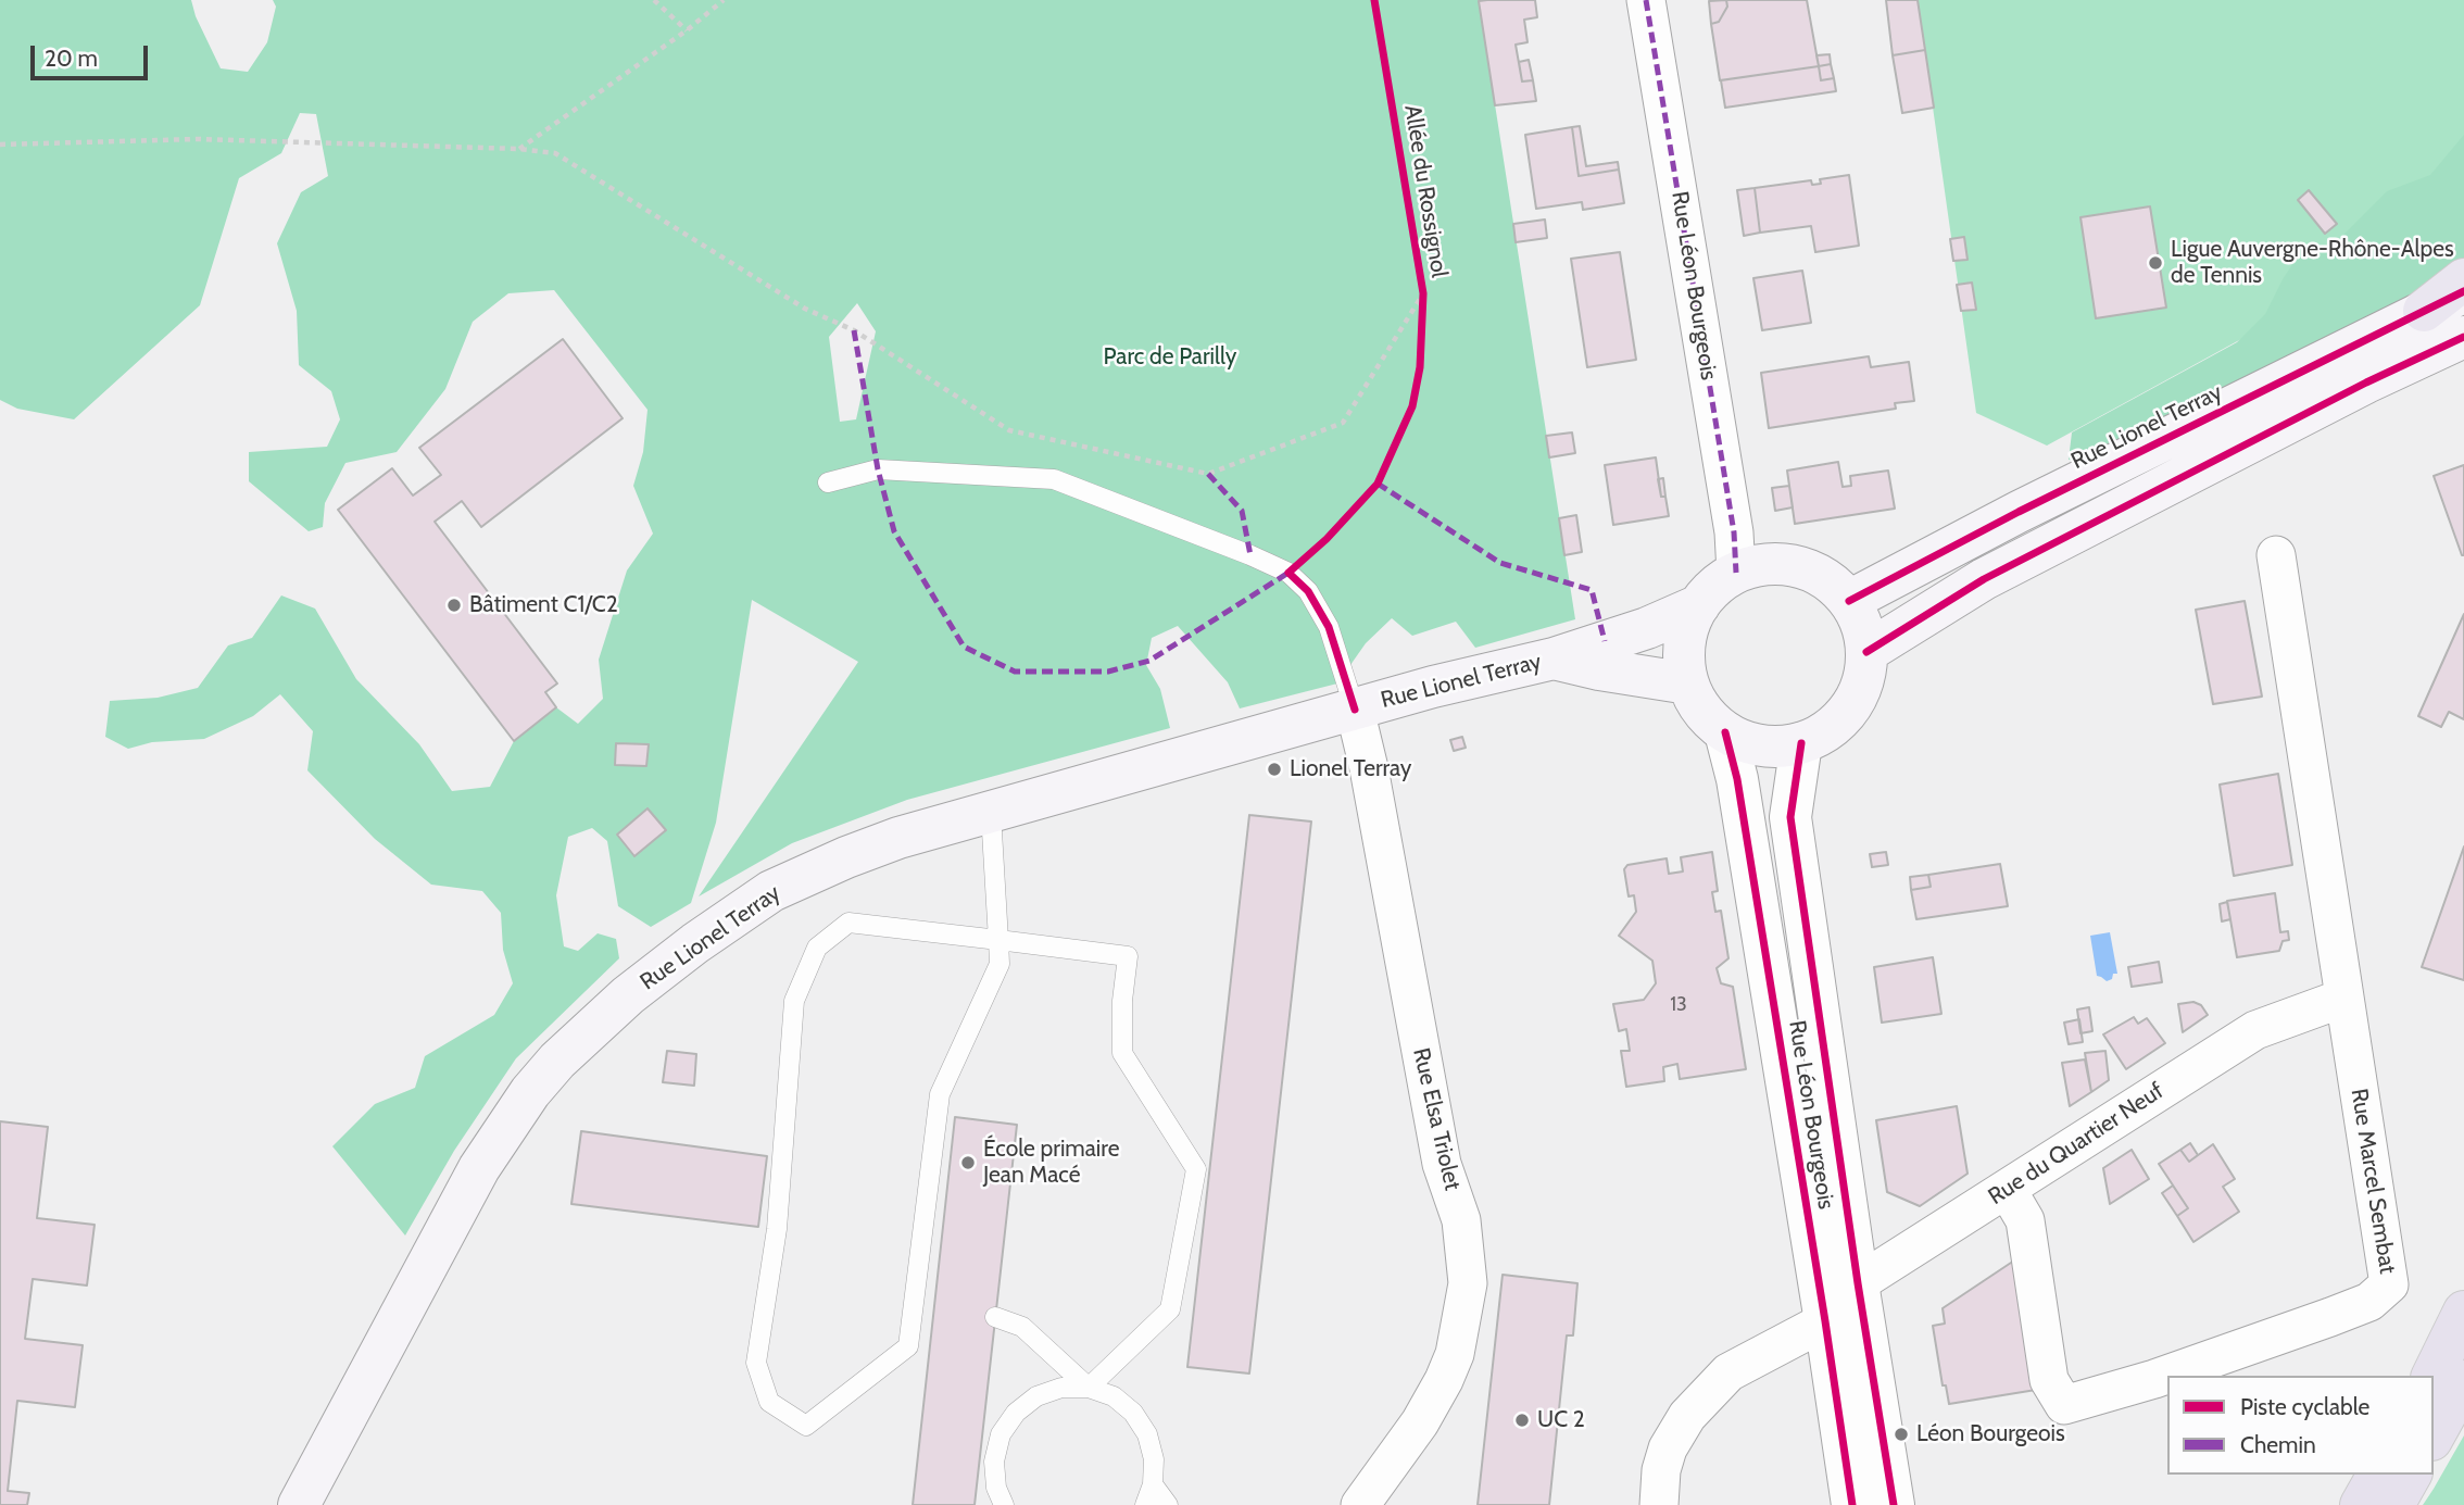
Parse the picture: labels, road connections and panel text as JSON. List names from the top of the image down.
{
  "streets": {
    "main road": ["Rue Lionel Terray"],
    "street": [
      "Rue Léon Bourgeois",
      "Rue Elsa Triolet",
      "Rue du Quartier Neuf",
      "Rue Marcel Sembat"
    ],
    "cycle path": ["Allée du Rossignol"]
  },
  "crossings": [
    ["Rue Léon Bourgeois", "Rue Lionel Terray"],
    ["Rue Léon Bourgeois", "Rue du Quartier Neuf"],
    ["Rue Lionel Terray", "Rue Elsa Triolet"],
    ["Rue du Quartier Neuf", "Rue Marcel Sembat"]
  ],
  "parks": ["Parc de Parilly"],
  "places": [
    "Ligue Auvergne-Rhône-Alpes de Tennis",
    "Bâtiment C1/C2",
    "Lionel Terray",
    "École primaire Jean Macé",
    "UC 2",
    "Léon Bourgeois"
  ],
  "house_numbers": ["13"],
  "legend": ["Piste cyclable", "Chemin"],
  "scale_bar": "20 m"
}
